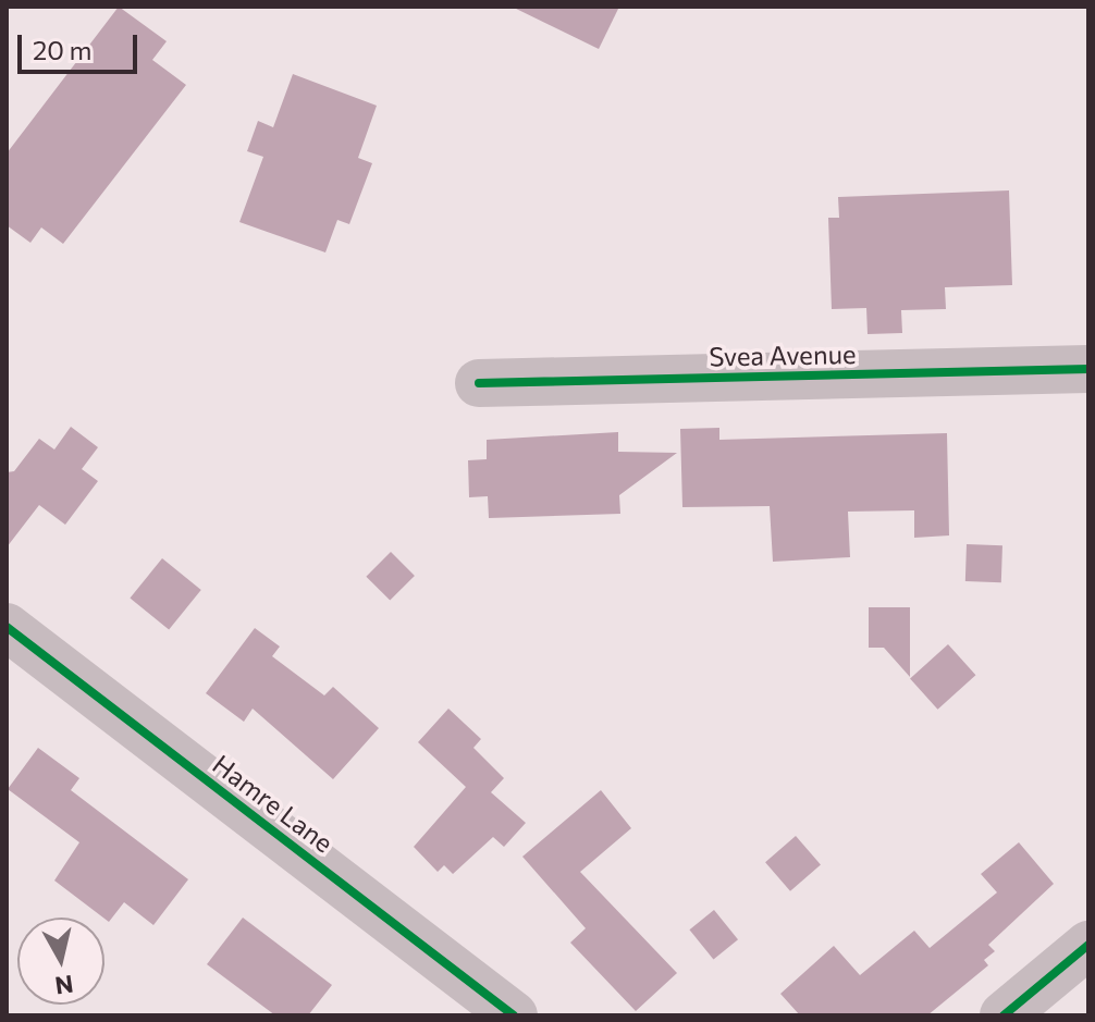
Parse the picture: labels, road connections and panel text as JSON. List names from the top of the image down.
{
  "streets": {
    "street": ["Svea Avenue", "Hamre Lane"]
  },
  "scale_bar": "20 m",
  "north": "bottom"
}
